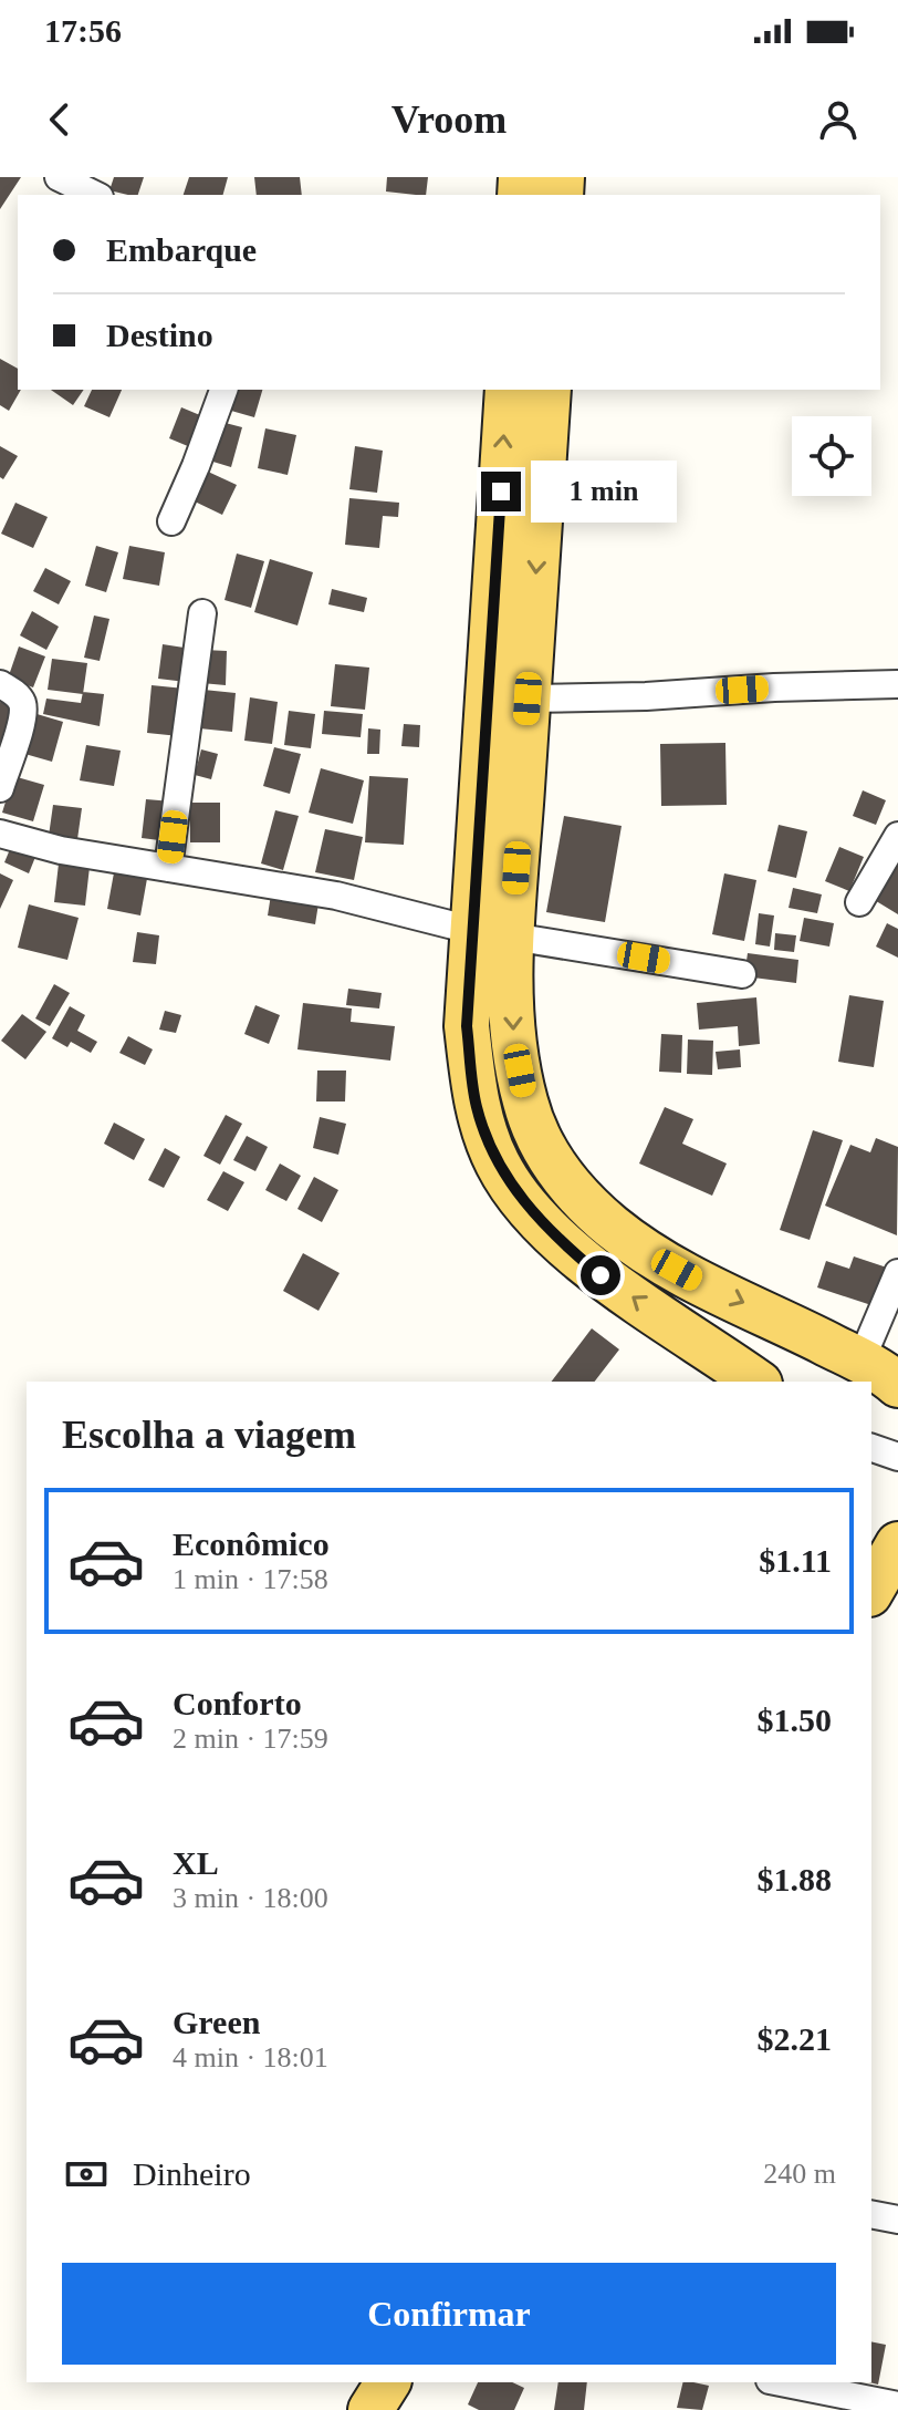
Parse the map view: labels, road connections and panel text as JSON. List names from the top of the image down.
{
  "page": {
    "status": "17:56",
    "header": "Vroom",
    "banner": ["Embarque", "Destino"],
    "bubble": "1 min",
    "heading": "Escolha a viagem",
    "list": [
      {
        "name": "Econômico",
        "note": "1 min · 17:58",
        "value": "$1.11"
      },
      {
        "name": "Conforto",
        "note": "2 min · 17:59",
        "value": "$1.50"
      },
      {
        "name": "XL",
        "note": "3 min · 18:00",
        "value": "$1.88"
      },
      {
        "name": "Green",
        "note": "4 min · 18:01",
        "value": "$2.21"
      }
    ],
    "pay": ["Dinheiro", "240 m"],
    "buttons": "Confirmar"
  }
}
